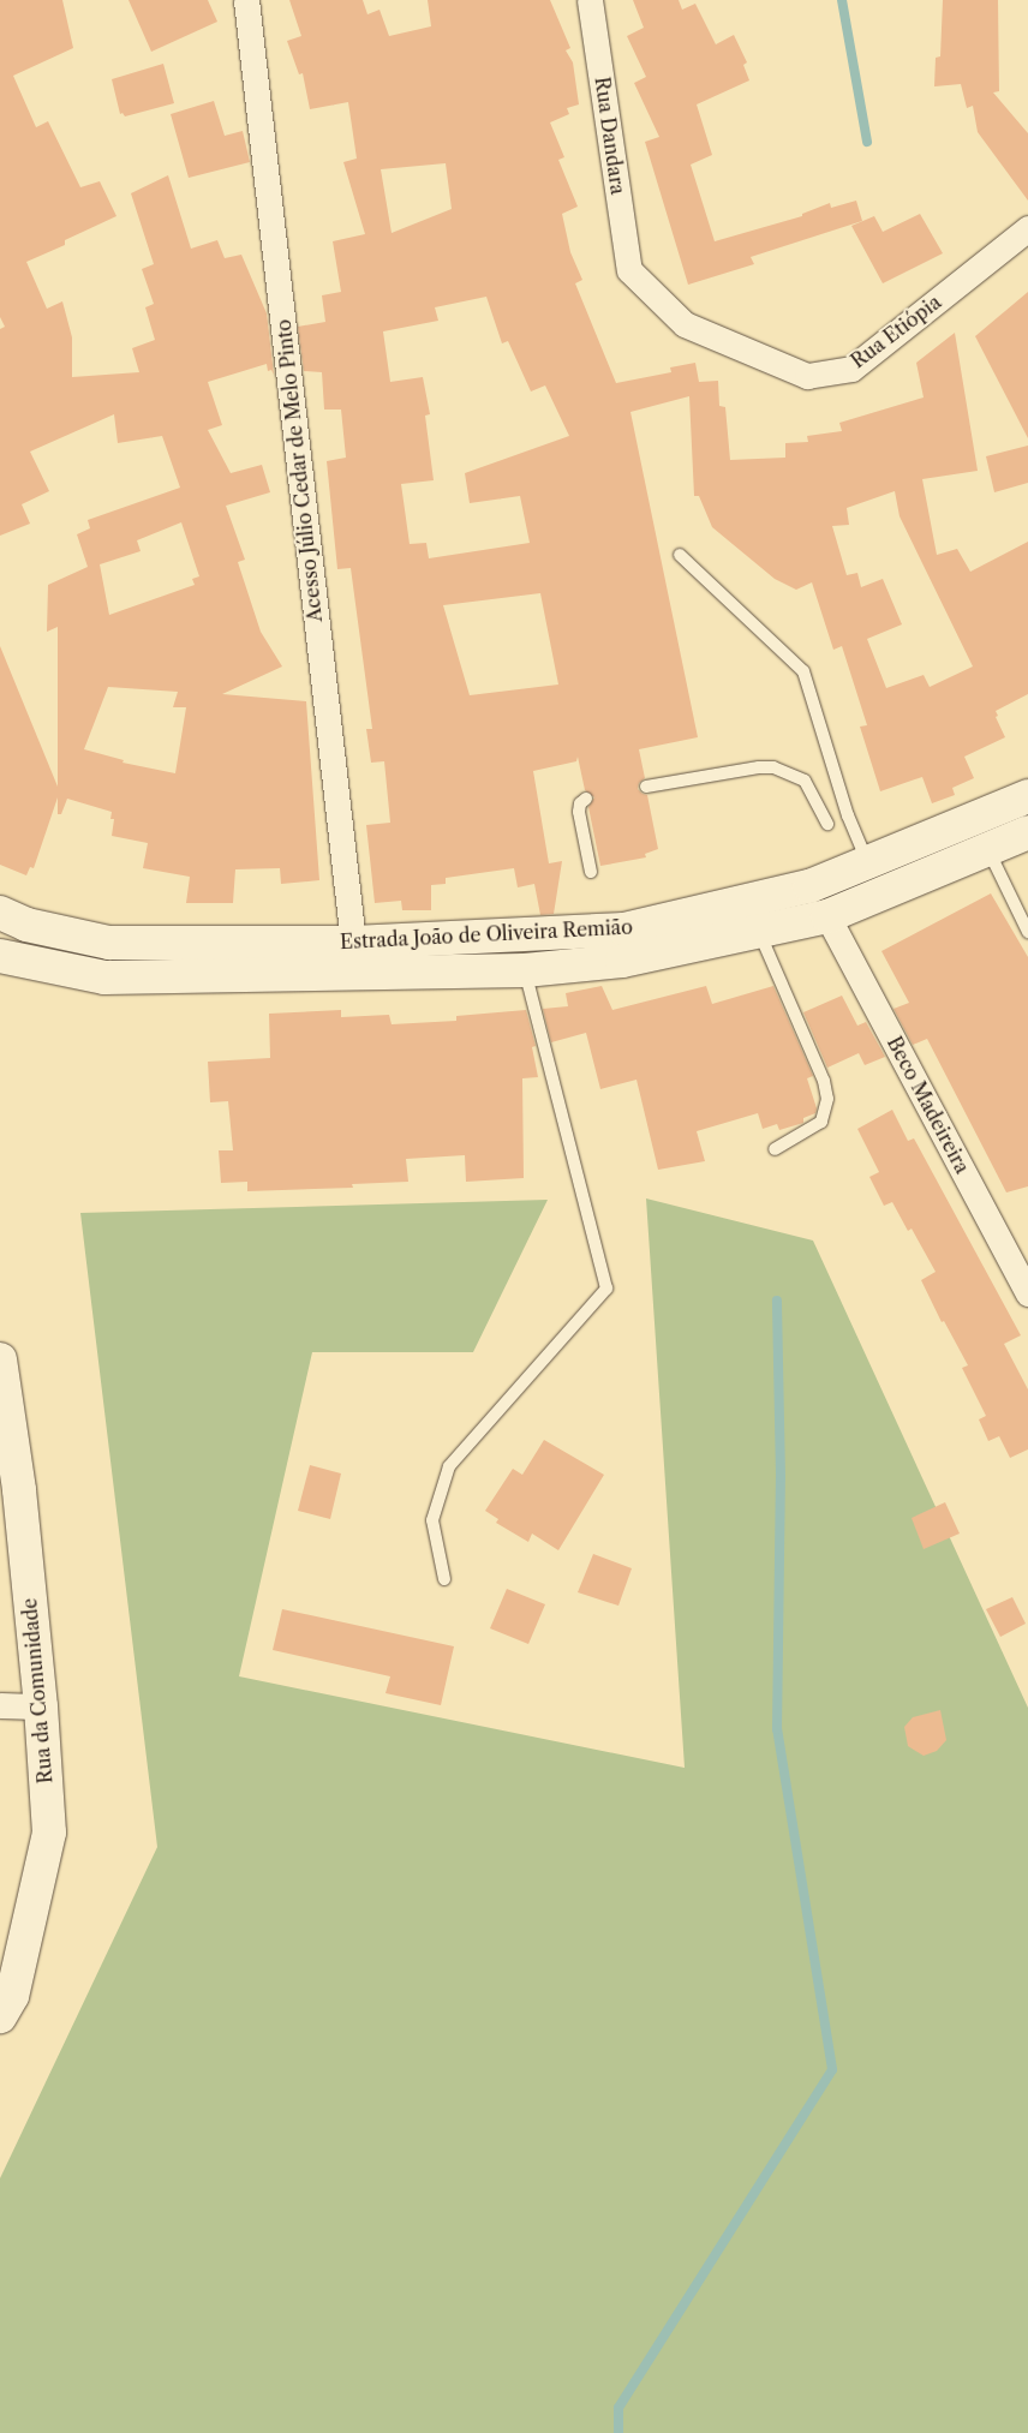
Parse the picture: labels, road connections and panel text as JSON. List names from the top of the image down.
{
  "streets": {
    "main road": ["Estrada João de Oliveira Remião", "Rua da Comunidade"],
    "street": [
      "Rua Dandara",
      "Rua Etiópia",
      "Acesso Júlio Cedar de Melo Pinto",
      "Beco Madeireira"
    ]
  },
  "crossings": [
    ["Rua Dandara", "Rua Etiópia"],
    ["Acesso Júlio Cedar de Melo Pinto", "Estrada João de Oliveira Remião"],
    ["Estrada João de Oliveira Remião", "Beco Madeireira"]
  ]
}
